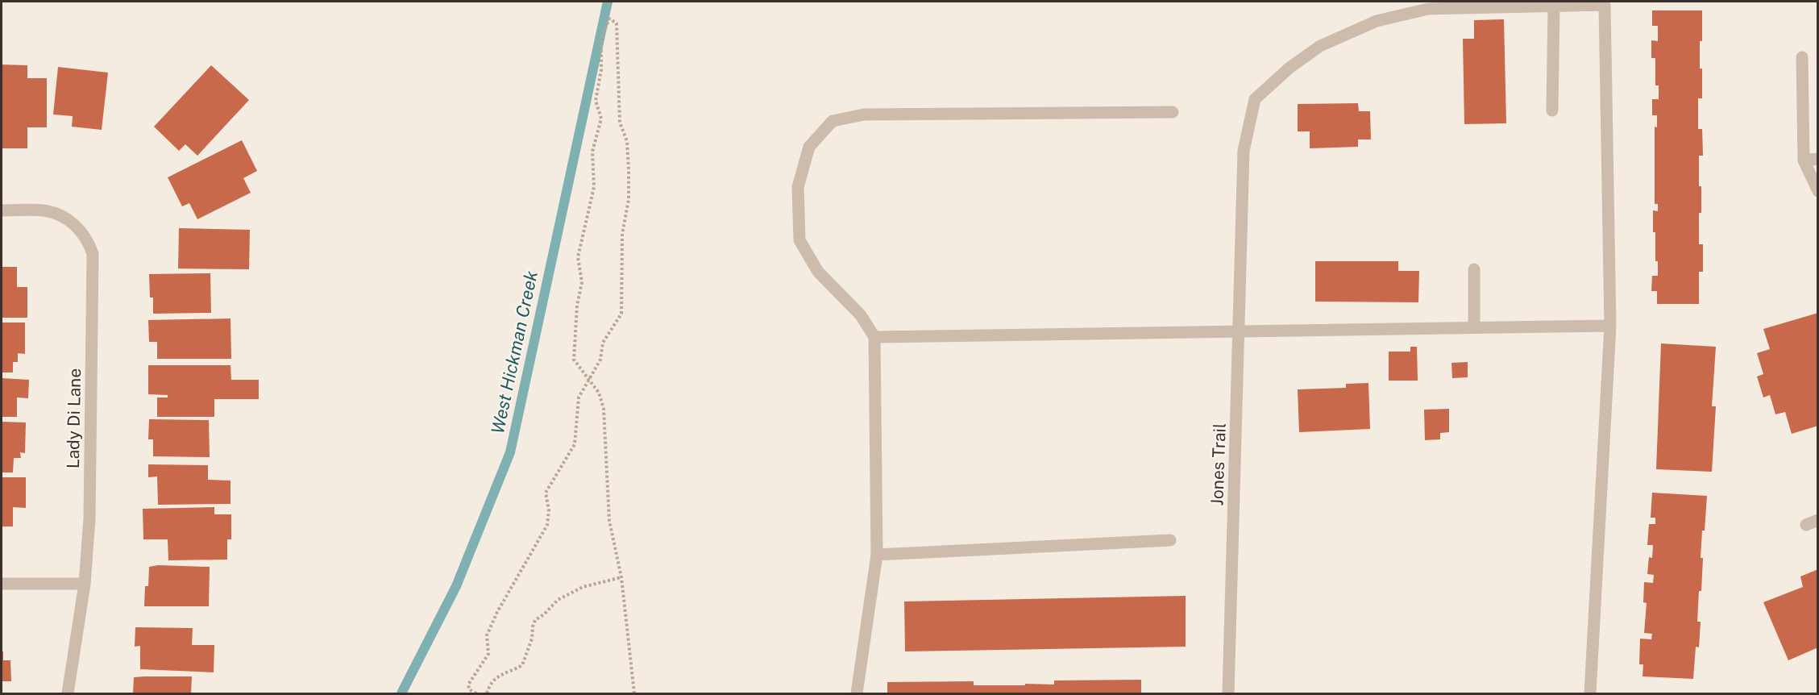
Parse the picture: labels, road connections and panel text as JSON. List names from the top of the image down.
{
  "streets": {
    "street": ["Lady Di Lane", "Jones Trail"]
  },
  "water": ["West Hickman Creek"]
}
